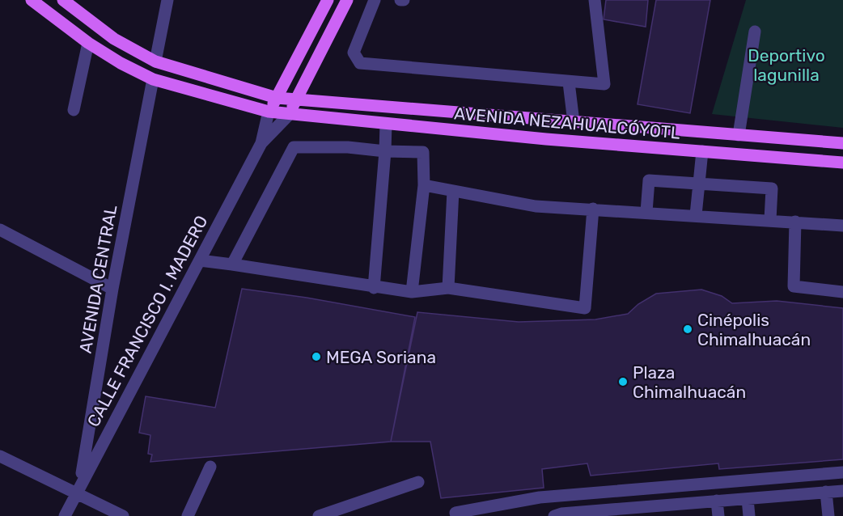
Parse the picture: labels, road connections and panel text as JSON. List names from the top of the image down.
{
  "streets": {
    "main road": ["AVENIDA NEZAHUALCÓYOTL"],
    "street": ["AVENIDA CENTRAL", "CALLE FRANCISCO I. MADERO"]
  },
  "crossings": [
    ["AVENIDA NEZAHUALCÓYOTL", "AVENIDA CENTRAL"],
    ["AVENIDA NEZAHUALCÓYOTL", "CALLE FRANCISCO I. MADERO"],
    ["AVENIDA CENTRAL", "CALLE FRANCISCO I. MADERO"]
  ],
  "parks": ["Deportivo lagunilla"],
  "places": ["Cinépolis Chimalhuacán", "MEGA Soriana", "Plaza Chimalhuacán"]
}
